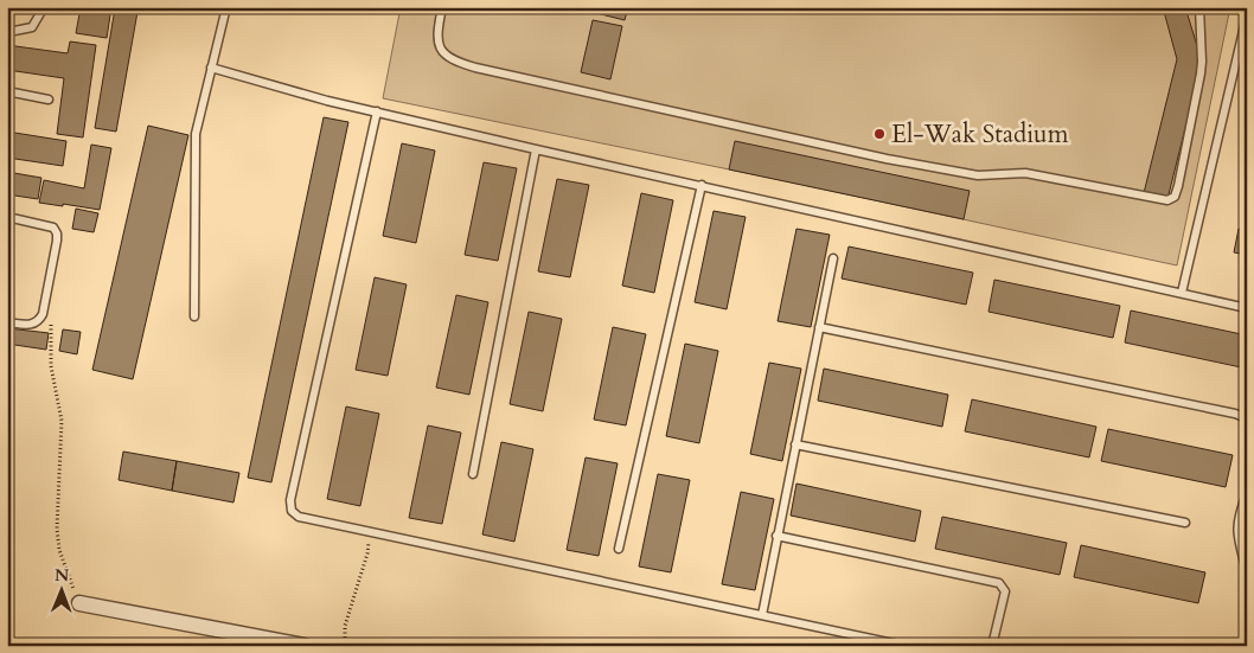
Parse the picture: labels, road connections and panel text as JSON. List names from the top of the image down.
{
  "places": ["El-Wak Stadium"],
  "north": "top"
}
